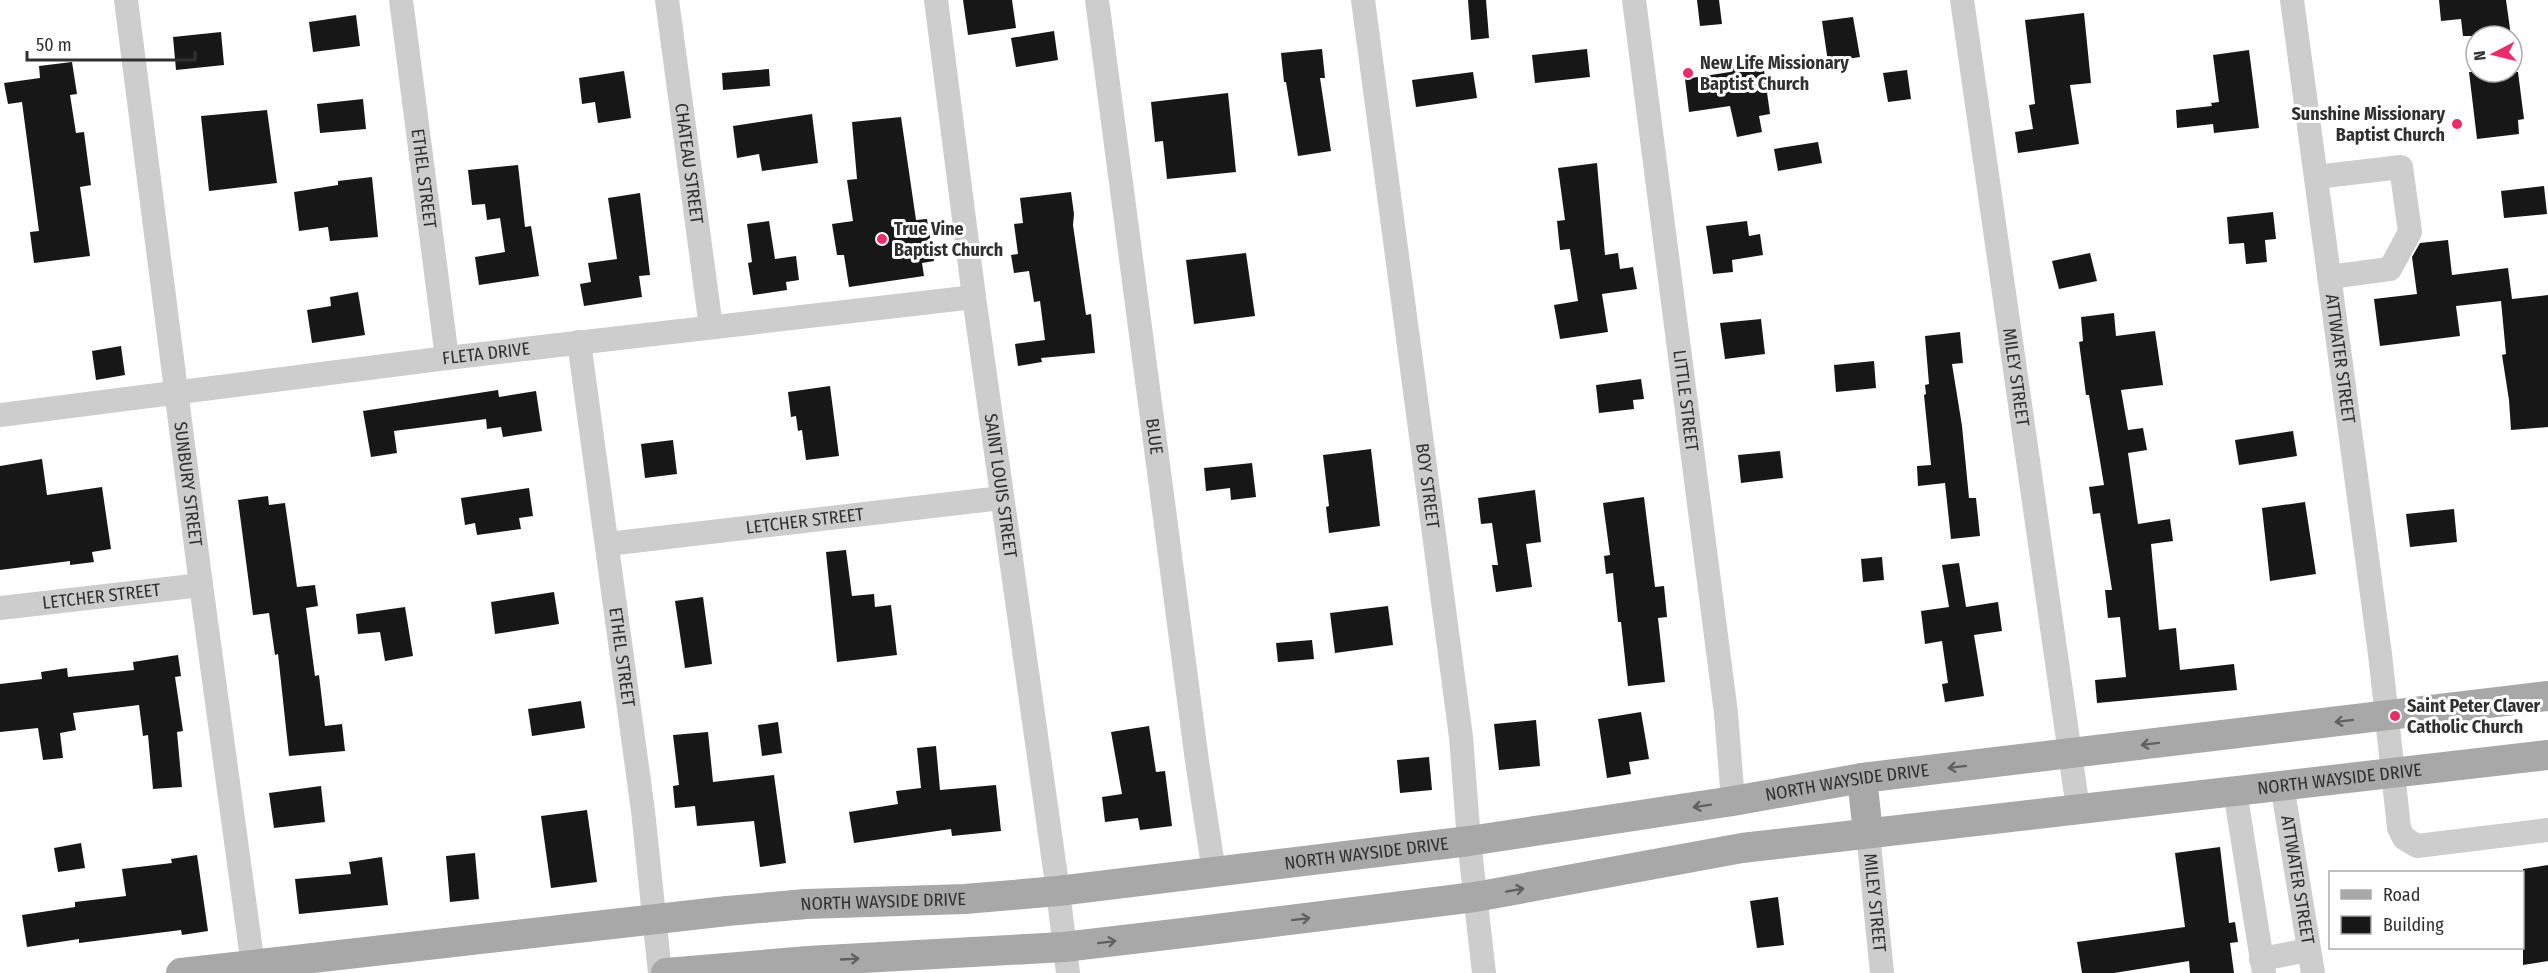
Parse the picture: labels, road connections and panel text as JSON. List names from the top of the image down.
{
  "streets": {
    "main road": ["NORTH WAYSIDE DRIVE"],
    "street": [
      "CHATEAU STREET",
      "ETHEL STREET",
      "FLETA DRIVE",
      "ATTWATER STREET",
      "MILEY STREET",
      "LITTLE STREET",
      "BLUE",
      "SUNBURY STREET",
      "BOY STREET",
      "SAINT LOUIS STREET",
      "LETCHER STREET"
    ]
  },
  "crossings": [
    ["CHATEAU STREET", "FLETA DRIVE"],
    ["ETHEL STREET", "FLETA DRIVE"],
    ["ETHEL STREET", "LETCHER STREET"],
    ["ETHEL STREET", "NORTH WAYSIDE DRIVE"],
    ["FLETA DRIVE", "SUNBURY STREET"],
    ["FLETA DRIVE", "SAINT LOUIS STREET"],
    ["ATTWATER STREET", "NORTH WAYSIDE DRIVE"],
    ["MILEY STREET", "NORTH WAYSIDE DRIVE"],
    ["LITTLE STREET", "NORTH WAYSIDE DRIVE"],
    ["BLUE", "NORTH WAYSIDE DRIVE"],
    ["SUNBURY STREET", "LETCHER STREET"],
    ["SUNBURY STREET", "NORTH WAYSIDE DRIVE"],
    ["BOY STREET", "NORTH WAYSIDE DRIVE"],
    ["SAINT LOUIS STREET", "LETCHER STREET"],
    ["SAINT LOUIS STREET", "NORTH WAYSIDE DRIVE"]
  ],
  "places": [
    "New Life Missionary Baptist Church",
    "Sunshine Missionary Baptist Church",
    "True Vine Baptist Church",
    "Saint Peter Claver Catholic Church"
  ],
  "legend": ["Road", "Building"],
  "scale_bar": "50 m",
  "north": "left"
}
